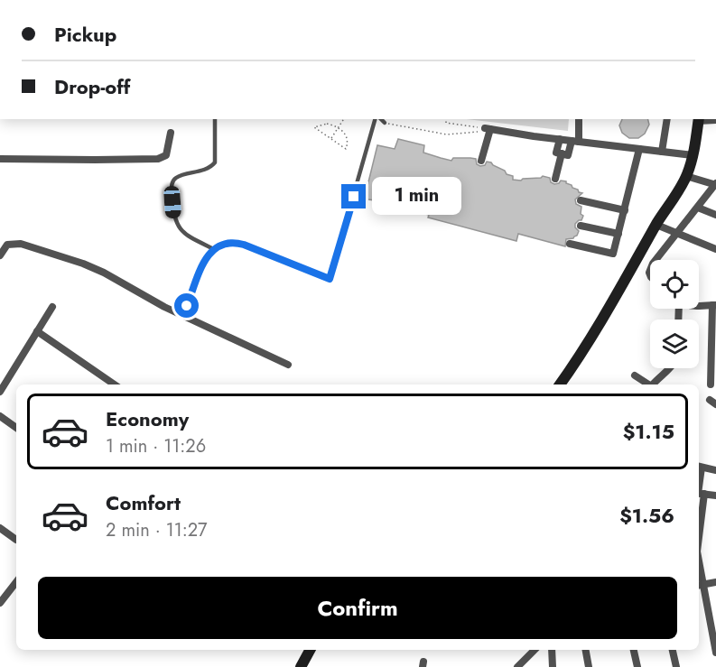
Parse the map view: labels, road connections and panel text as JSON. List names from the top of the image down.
{
  "page": {
    "banner": ["Pickup", "Drop-off"],
    "bubble": "1 min",
    "list": [
      {
        "name": "Economy",
        "note": "1 min · 11:26",
        "value": "$1.15"
      },
      {
        "name": "Comfort",
        "note": "2 min · 11:27",
        "value": "$1.56"
      }
    ],
    "buttons": "Confirm"
  }
}
